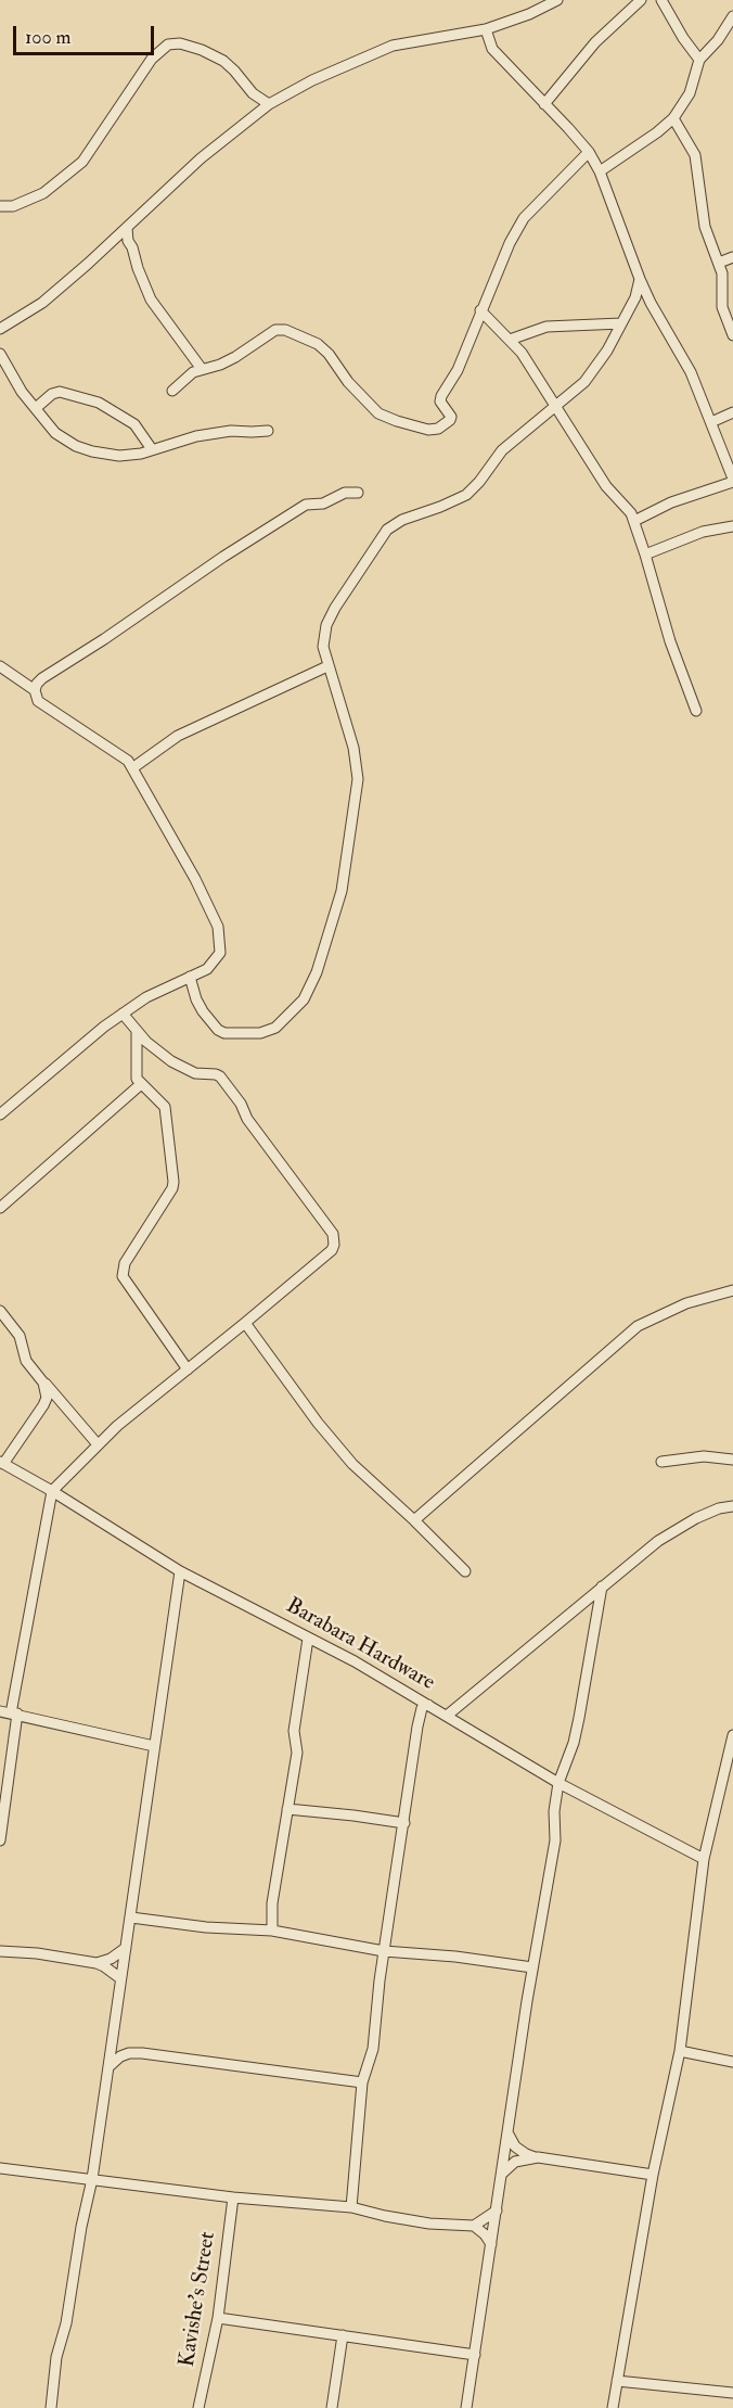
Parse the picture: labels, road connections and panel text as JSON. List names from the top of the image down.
{
  "streets": {
    "street": ["Barabara Hardware", "Kavishe’s Street"]
  },
  "scale_bar": "100 m"
}
